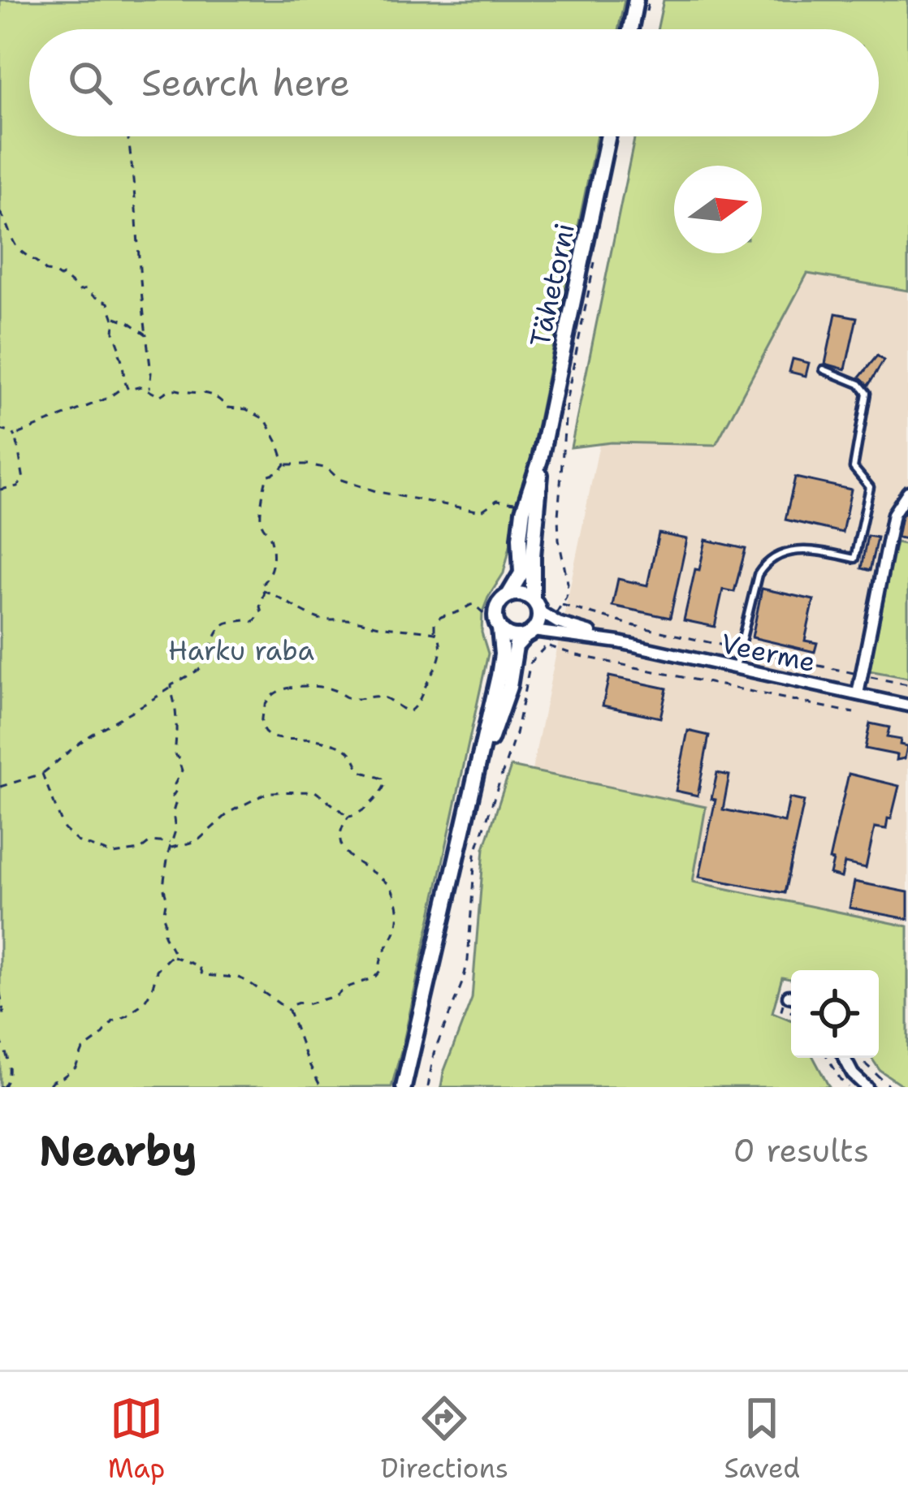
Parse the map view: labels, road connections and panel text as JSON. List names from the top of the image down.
{
  "streets": {
    "street": ["Tähetorni", "Veerme"]
  },
  "crossings": [
    ["Tähetorni", "Veerme"]
  ],
  "parks": ["Harku raba"],
  "north": "right",
  "page": {
    "search": "Search here",
    "heading": ["Nearby", "0 results"],
    "nav": ["Map", "Directions", "Saved"]
  }
}
